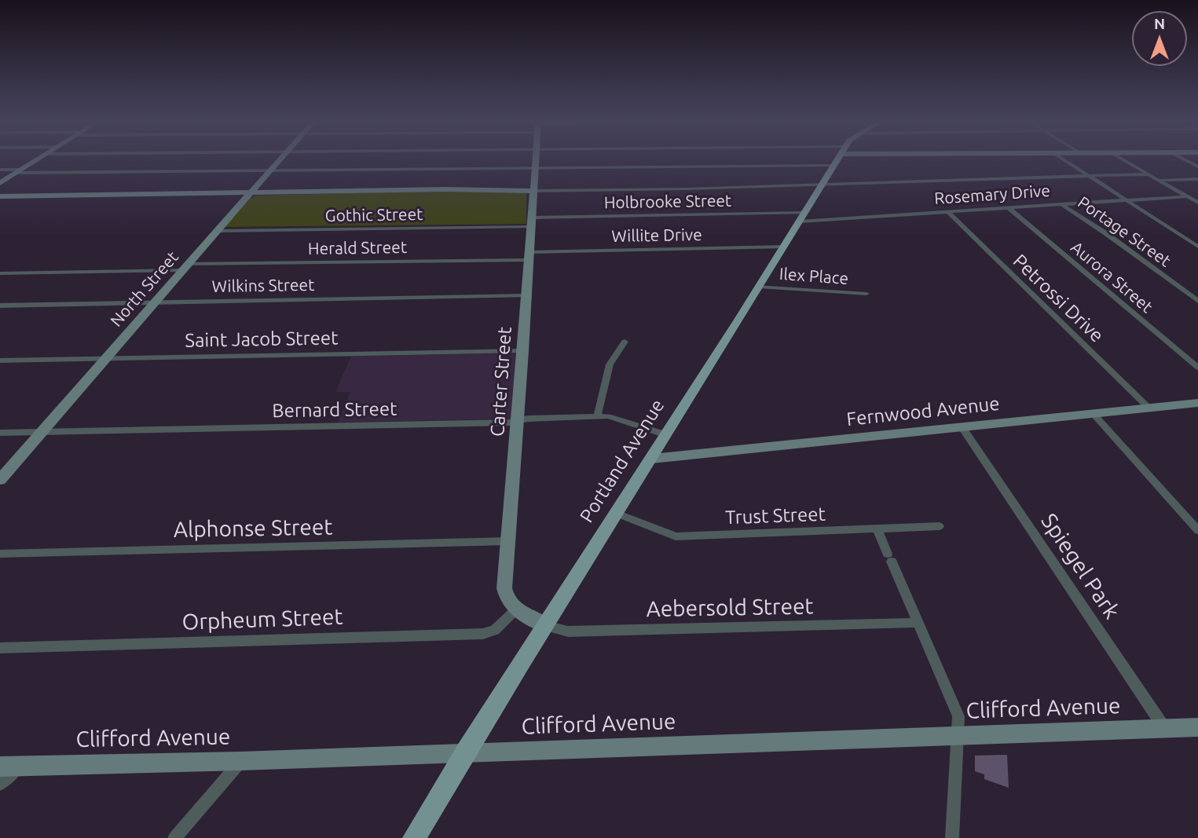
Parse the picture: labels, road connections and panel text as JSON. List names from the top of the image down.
{
  "streets": {
    "main road": ["Portland Avenue"],
    "street": [
      "Rosemary Drive",
      "Holbrooke Street",
      "Gothic Street",
      "Portage Street",
      "Willite Drive",
      "Herald Street",
      "Ilex Place",
      "Aurora Street",
      "Wilkins Street",
      "North Street",
      "Petrossi Drive",
      "Saint Jacob Street",
      "Carter Street",
      "Bernard Street",
      "Fernwood Avenue",
      "Trust Street",
      "Alphonse Street",
      "Spiegel Park",
      "Aebersold Street",
      "Orpheum Street",
      "Clifford Avenue"
    ]
  },
  "crossings": [
    ["Rosemary Drive", "Holbrooke Street"],
    ["Rosemary Drive", "Portage Street"],
    ["Rosemary Drive", "Aurora Street"],
    ["Rosemary Drive", "Petrossi Drive"],
    ["Rosemary Drive", "Portland Avenue"],
    ["Holbrooke Street", "Gothic Street"],
    ["Holbrooke Street", "Carter Street"],
    ["Holbrooke Street", "Portland Avenue"],
    ["Gothic Street", "North Street"],
    ["Gothic Street", "Carter Street"],
    ["Willite Drive", "Herald Street"],
    ["Willite Drive", "Carter Street"],
    ["Willite Drive", "Portland Avenue"],
    ["Herald Street", "North Street"],
    ["Herald Street", "Carter Street"],
    ["Ilex Place", "Portland Avenue"],
    ["Wilkins Street", "North Street"],
    ["Wilkins Street", "Carter Street"],
    ["North Street", "Saint Jacob Street"],
    ["North Street", "Bernard Street"],
    ["Petrossi Drive", "Fernwood Avenue"],
    ["Saint Jacob Street", "Carter Street"],
    ["Carter Street", "Bernard Street"],
    ["Carter Street", "Alphonse Street"],
    ["Carter Street", "Orpheum Street"],
    ["Bernard Street", "Portland Avenue"],
    ["Fernwood Avenue", "Portland Avenue"],
    ["Fernwood Avenue", "Spiegel Park"],
    ["Portland Avenue", "Trust Street"],
    ["Portland Avenue", "Aebersold Street"],
    ["Portland Avenue", "Clifford Avenue"],
    ["Spiegel Park", "Clifford Avenue"]
  ],
  "north": "top"
}
